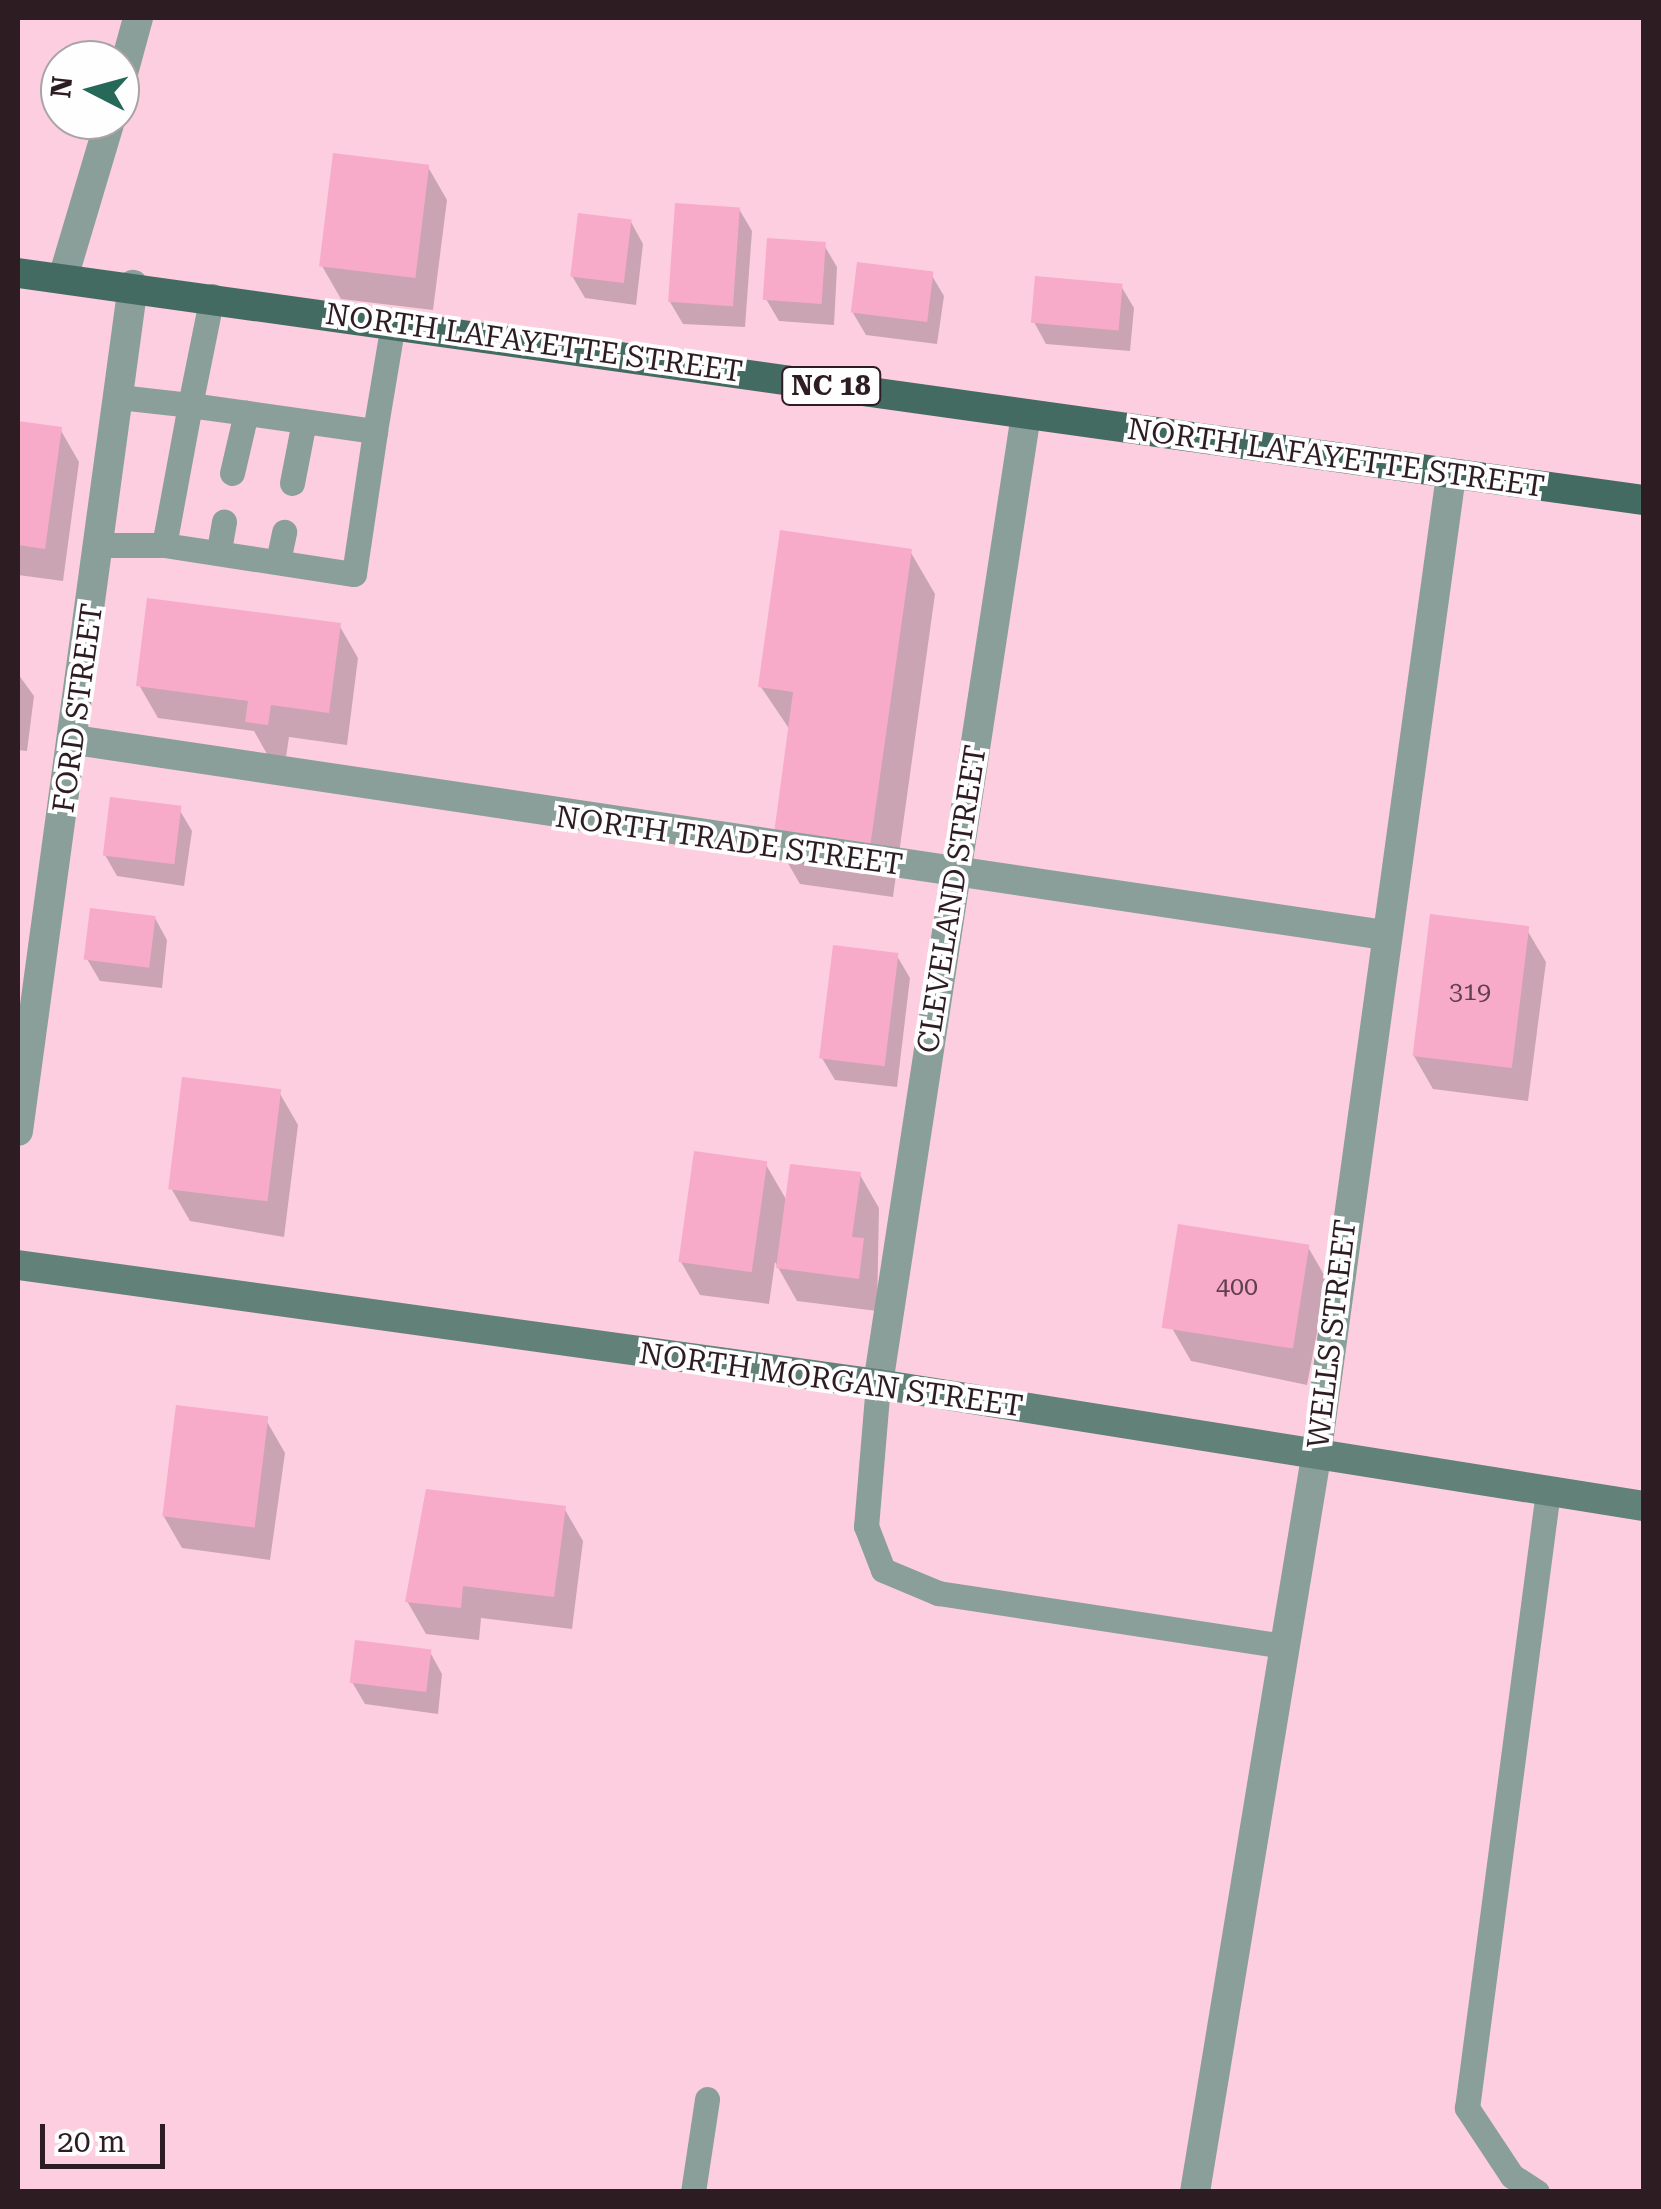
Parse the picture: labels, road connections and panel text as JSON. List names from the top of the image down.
{
  "streets": {
    "main road": ["NORTH LAFAYETTE STREET", "NC 18"],
    "street": [
      "FORD STREET",
      "NORTH TRADE STREET",
      "CLEVELAND STREET",
      "WELLS STREET",
      "NORTH MORGAN STREET"
    ]
  },
  "crossings": [
    ["NORTH LAFAYETTE STREET", "FORD STREET"],
    ["NORTH LAFAYETTE STREET", "CLEVELAND STREET"],
    ["NORTH LAFAYETTE STREET", "WELLS STREET"],
    ["FORD STREET", "NORTH TRADE STREET"],
    ["NORTH TRADE STREET", "CLEVELAND STREET"],
    ["NORTH TRADE STREET", "WELLS STREET"],
    ["CLEVELAND STREET", "NORTH MORGAN STREET"],
    ["WELLS STREET", "NORTH MORGAN STREET"]
  ],
  "house_numbers": ["319", "400"],
  "scale_bar": "20 m",
  "north": "left"
}
